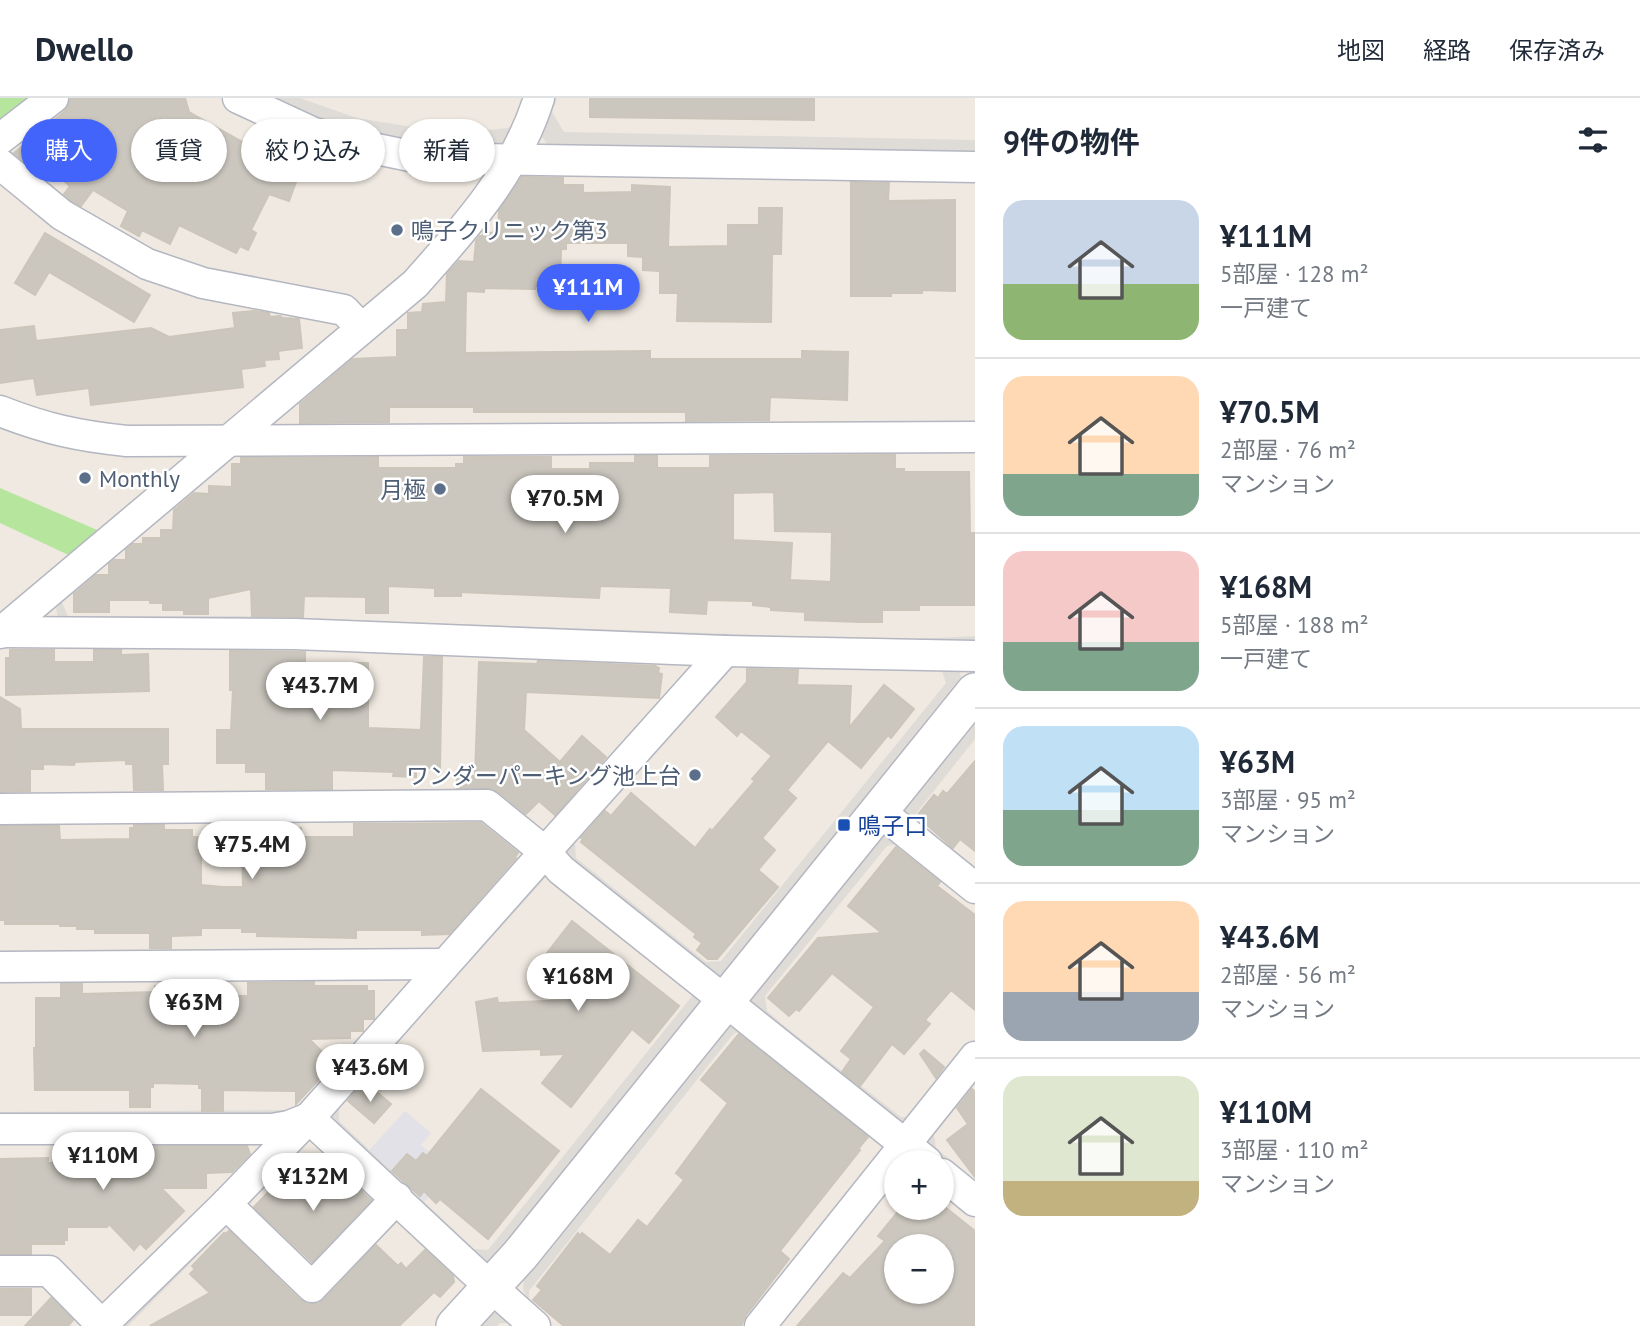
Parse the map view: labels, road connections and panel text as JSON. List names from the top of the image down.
{
  "places": {
    "other": [
      "鳴子クリニック第3",
      "Monthly",
      "月極",
      "ワンダーパーキング池上台"
    ],
    "transit": ["鳴子口"]
  },
  "page": {
    "header": "Dwello",
    "nav": ["地図", "経路", "保存済み"],
    "heading": "9件の物件",
    "chip": [
      "購入",
      "賃貸",
      "絞り込み",
      "新着"
    ],
    "list": [
      {
        "name": "¥111M",
        "note": "5部屋 · 128 m² · 一戸建て"
      },
      {
        "name": "¥70.5M",
        "note": "2部屋 · 76 m² · マンション"
      },
      {
        "name": "¥168M",
        "note": "5部屋 · 188 m² · 一戸建て"
      },
      {
        "name": "¥63M",
        "note": "3部屋 · 95 m² · マンション"
      },
      {
        "name": "¥43.6M",
        "note": "2部屋 · 56 m² · マンション"
      },
      {
        "name": "¥110M",
        "note": "3部屋 · 110 m² · マンション"
      }
    ],
    "price": [
      "¥111M",
      "¥70.5M",
      "¥43.7M",
      "¥75.4M",
      "¥168M",
      "¥63M",
      "¥43.6M",
      "¥110M",
      "¥132M"
    ],
    "map_buttons": ["+", "−"]
  }
}
